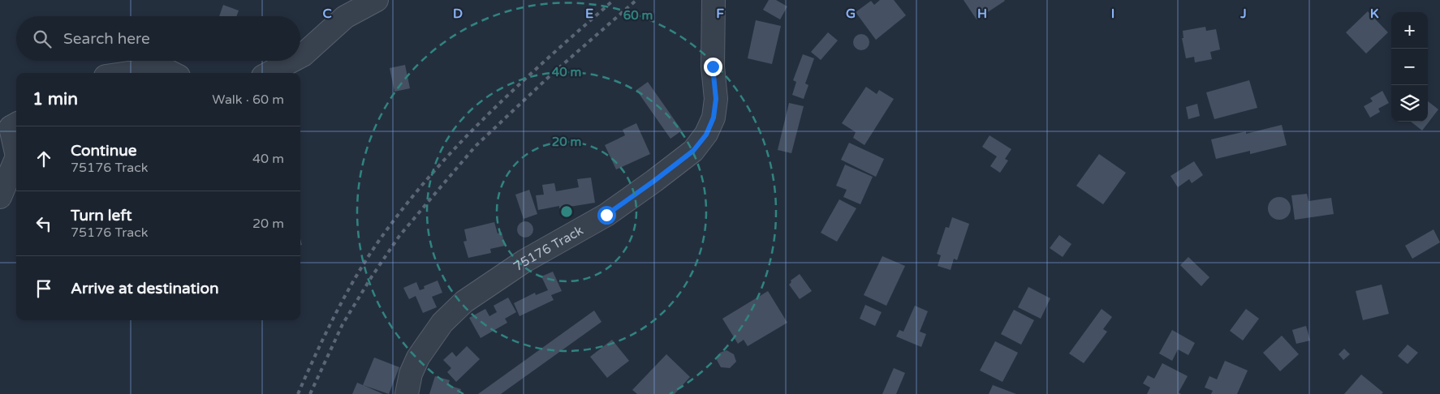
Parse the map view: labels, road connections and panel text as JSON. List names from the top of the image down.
{
  "streets": {
    "street": ["75176 Track"]
  },
  "page": {
    "map_buttons": ["+", "−"],
    "search": "Search here",
    "heading": ["1 min", "Walk · 60 m"],
    "list": [
      ["Continue", "75176 Track", "40 m"],
      ["Turn left", "75176 Track", "20 m"],
      "Arrive at destination"
    ]
  },
  "grid": {
    "columns": [
      "C",
      "D",
      "E",
      "F",
      "G",
      "H",
      "I",
      "J",
      "K"
    ]
  },
  "rings": ["60 m", "40 m", "20 m"]
}
